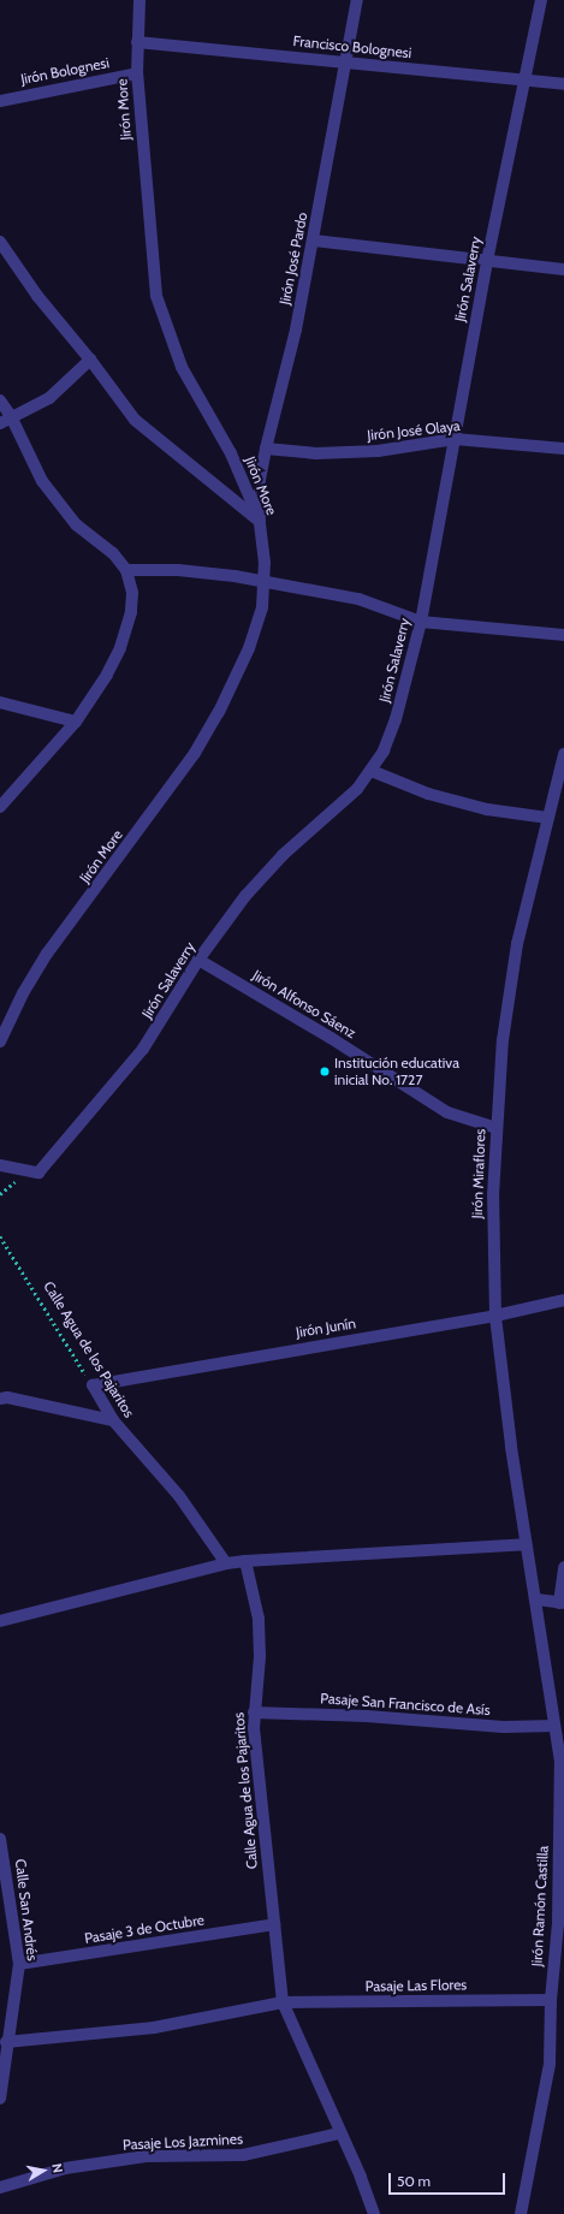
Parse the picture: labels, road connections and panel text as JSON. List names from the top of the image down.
{
  "streets": {
    "street": [
      "Francisco Bolognesi",
      "Jirón Bolognesi",
      "Jirón More",
      "Jirón José Pardo",
      "Jirón Salaverry",
      "Jirón José Olaya",
      "Jirón Alfonso Sáenz",
      "Jirón Miraflores",
      "Jirón Junín",
      "Calle Agua de los Pajaritos",
      "Pasaje San Francisco de Asís",
      "Jirón Ramón Castilla",
      "Calle San Andrés",
      "Pasaje 3 de Octubre",
      "Pasaje Las Flores",
      "Pasaje Los Jazmines"
    ]
  },
  "crossings": [
    ["Francisco Bolognesi", "Jirón More"],
    ["Francisco Bolognesi", "Jirón José Pardo"],
    ["Francisco Bolognesi", "Jirón Salaverry"],
    ["Jirón Bolognesi", "Jirón More"],
    ["Jirón More", "Jirón José Pardo"],
    ["Jirón José Pardo", "Jirón José Olaya"],
    ["Jirón Salaverry", "Jirón José Olaya"],
    ["Jirón Salaverry", "Jirón Alfonso Sáenz"],
    ["Jirón Alfonso Sáenz", "Jirón Miraflores"],
    ["Jirón Miraflores", "Jirón Junín"],
    ["Jirón Miraflores", "Jirón Ramón Castilla"],
    ["Jirón Junín", "Calle Agua de los Pajaritos"],
    ["Calle Agua de los Pajaritos", "Pasaje San Francisco de Asís"],
    ["Calle Agua de los Pajaritos", "Pasaje 3 de Octubre"],
    ["Calle Agua de los Pajaritos", "Pasaje Las Flores"],
    ["Calle Agua de los Pajaritos", "Pasaje Los Jazmines"],
    ["Pasaje San Francisco de Asís", "Jirón Ramón Castilla"],
    ["Jirón Ramón Castilla", "Pasaje Las Flores"],
    ["Calle San Andrés", "Pasaje 3 de Octubre"],
    ["Calle San Andrés", "Pasaje Las Flores"]
  ],
  "places": ["Institución educativa inicial No. 1727"],
  "scale_bar": "50 m",
  "north": "right"
}
